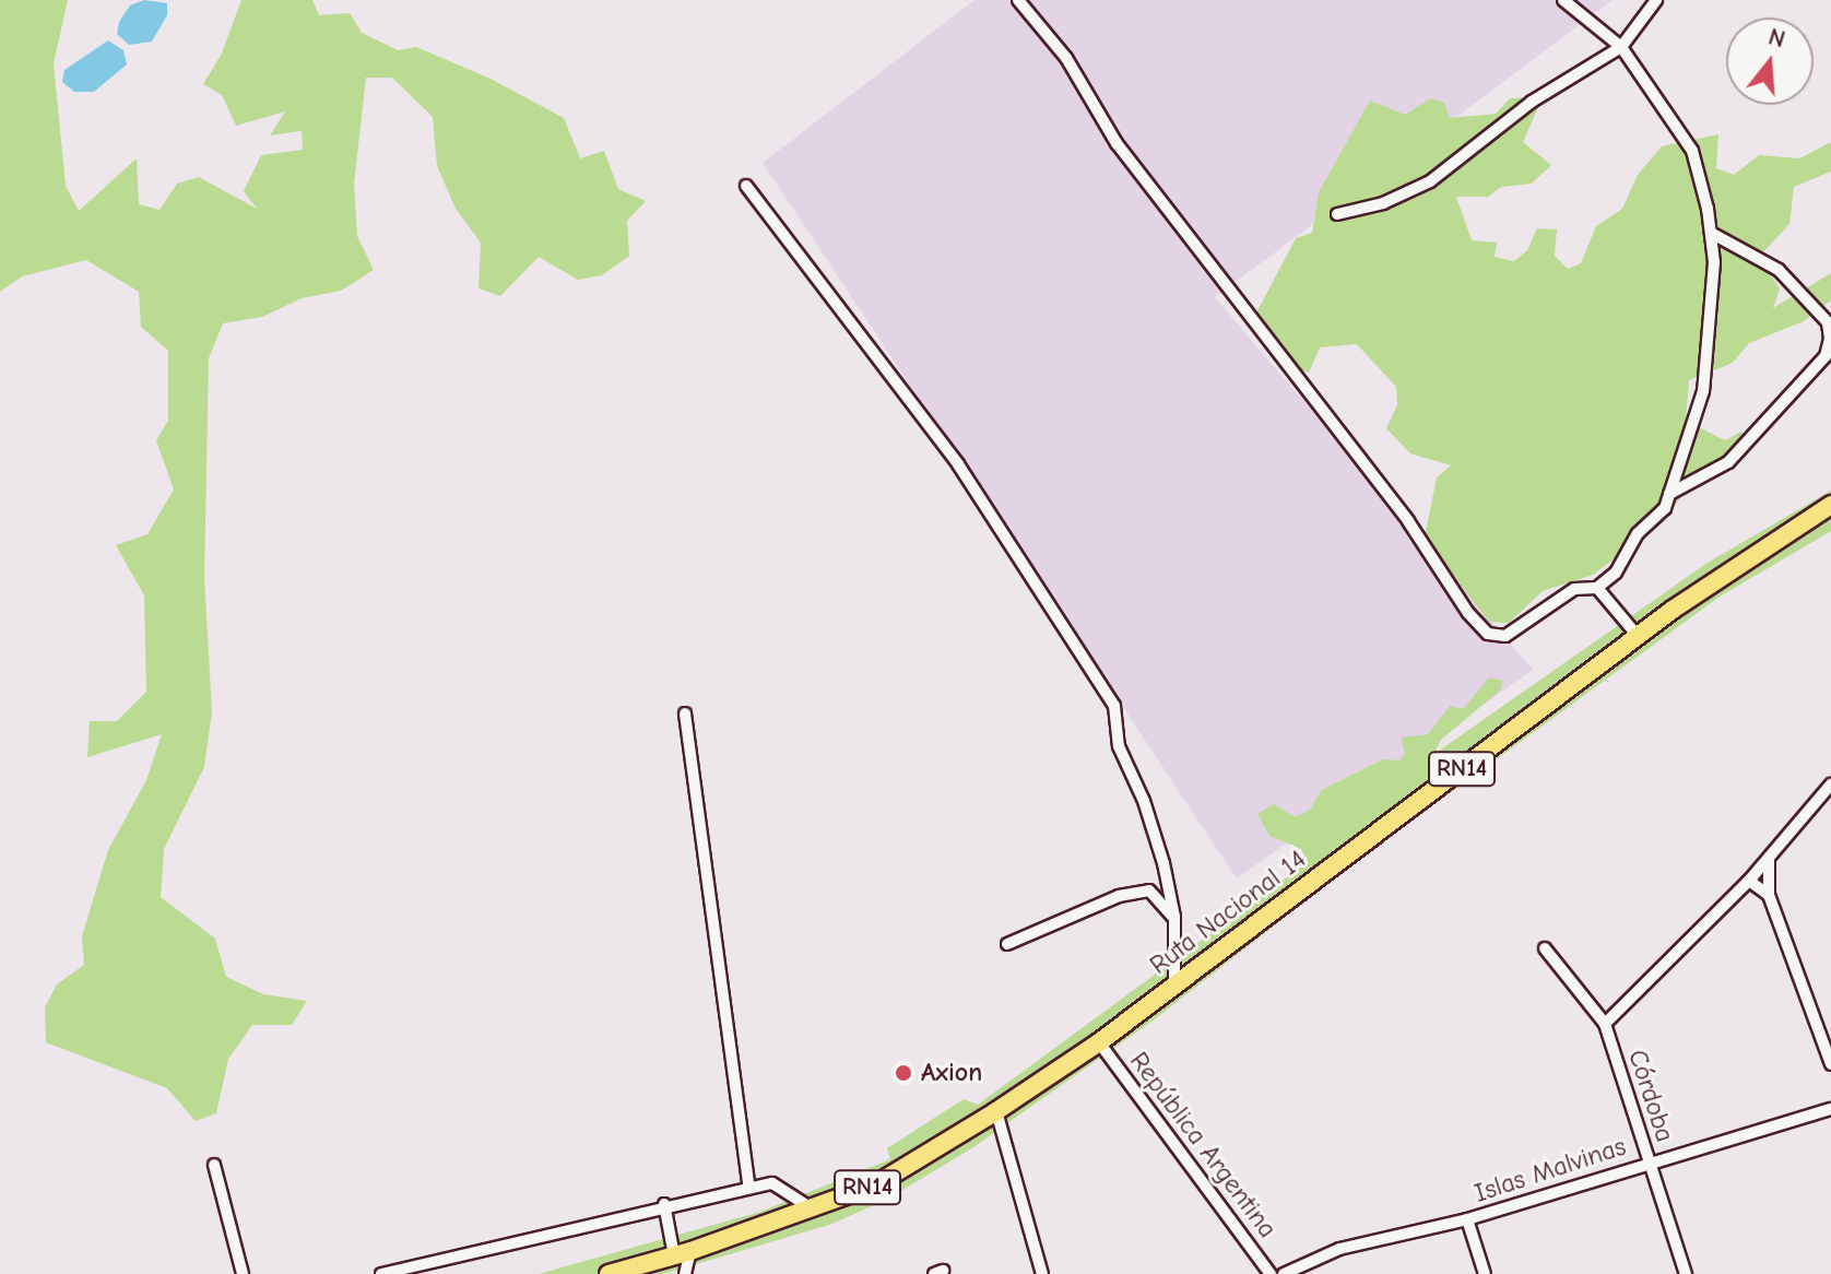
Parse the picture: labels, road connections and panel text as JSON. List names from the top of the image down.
{
  "streets": {
    "highway": ["RN14", "Ruta Nacional 14"],
    "street": ["Córdoba", "República Argentina", "Islas Malvinas"]
  },
  "crossings": [
    ["Ruta Nacional 14", "República Argentina"],
    ["Córdoba", "Islas Malvinas"]
  ],
  "places": ["Axion"],
  "north": "top"
}
